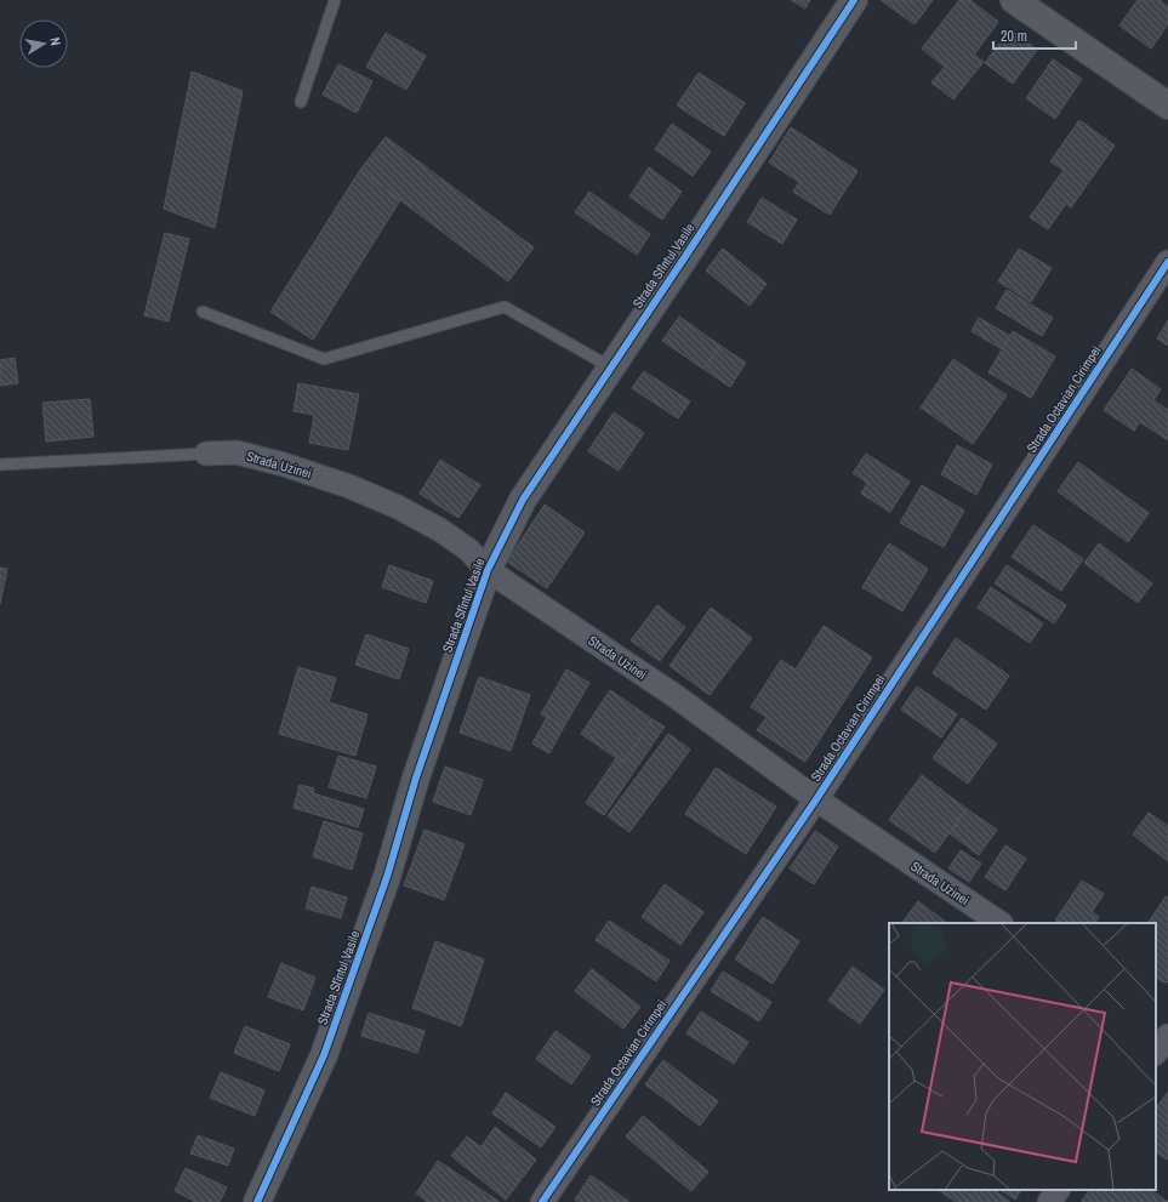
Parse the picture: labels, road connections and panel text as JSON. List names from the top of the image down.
{
  "streets": {
    "street": ["Strada Sfîntul Vasile", "Strada Octavian Cirimpei", "Strada Uzinei"]
  },
  "crossings": [
    ["Strada Sfîntul Vasile", "Strada Uzinei"],
    ["Strada Octavian Cirimpei", "Strada Uzinei"]
  ],
  "scale_bar": "20 m",
  "north": "right"
}
